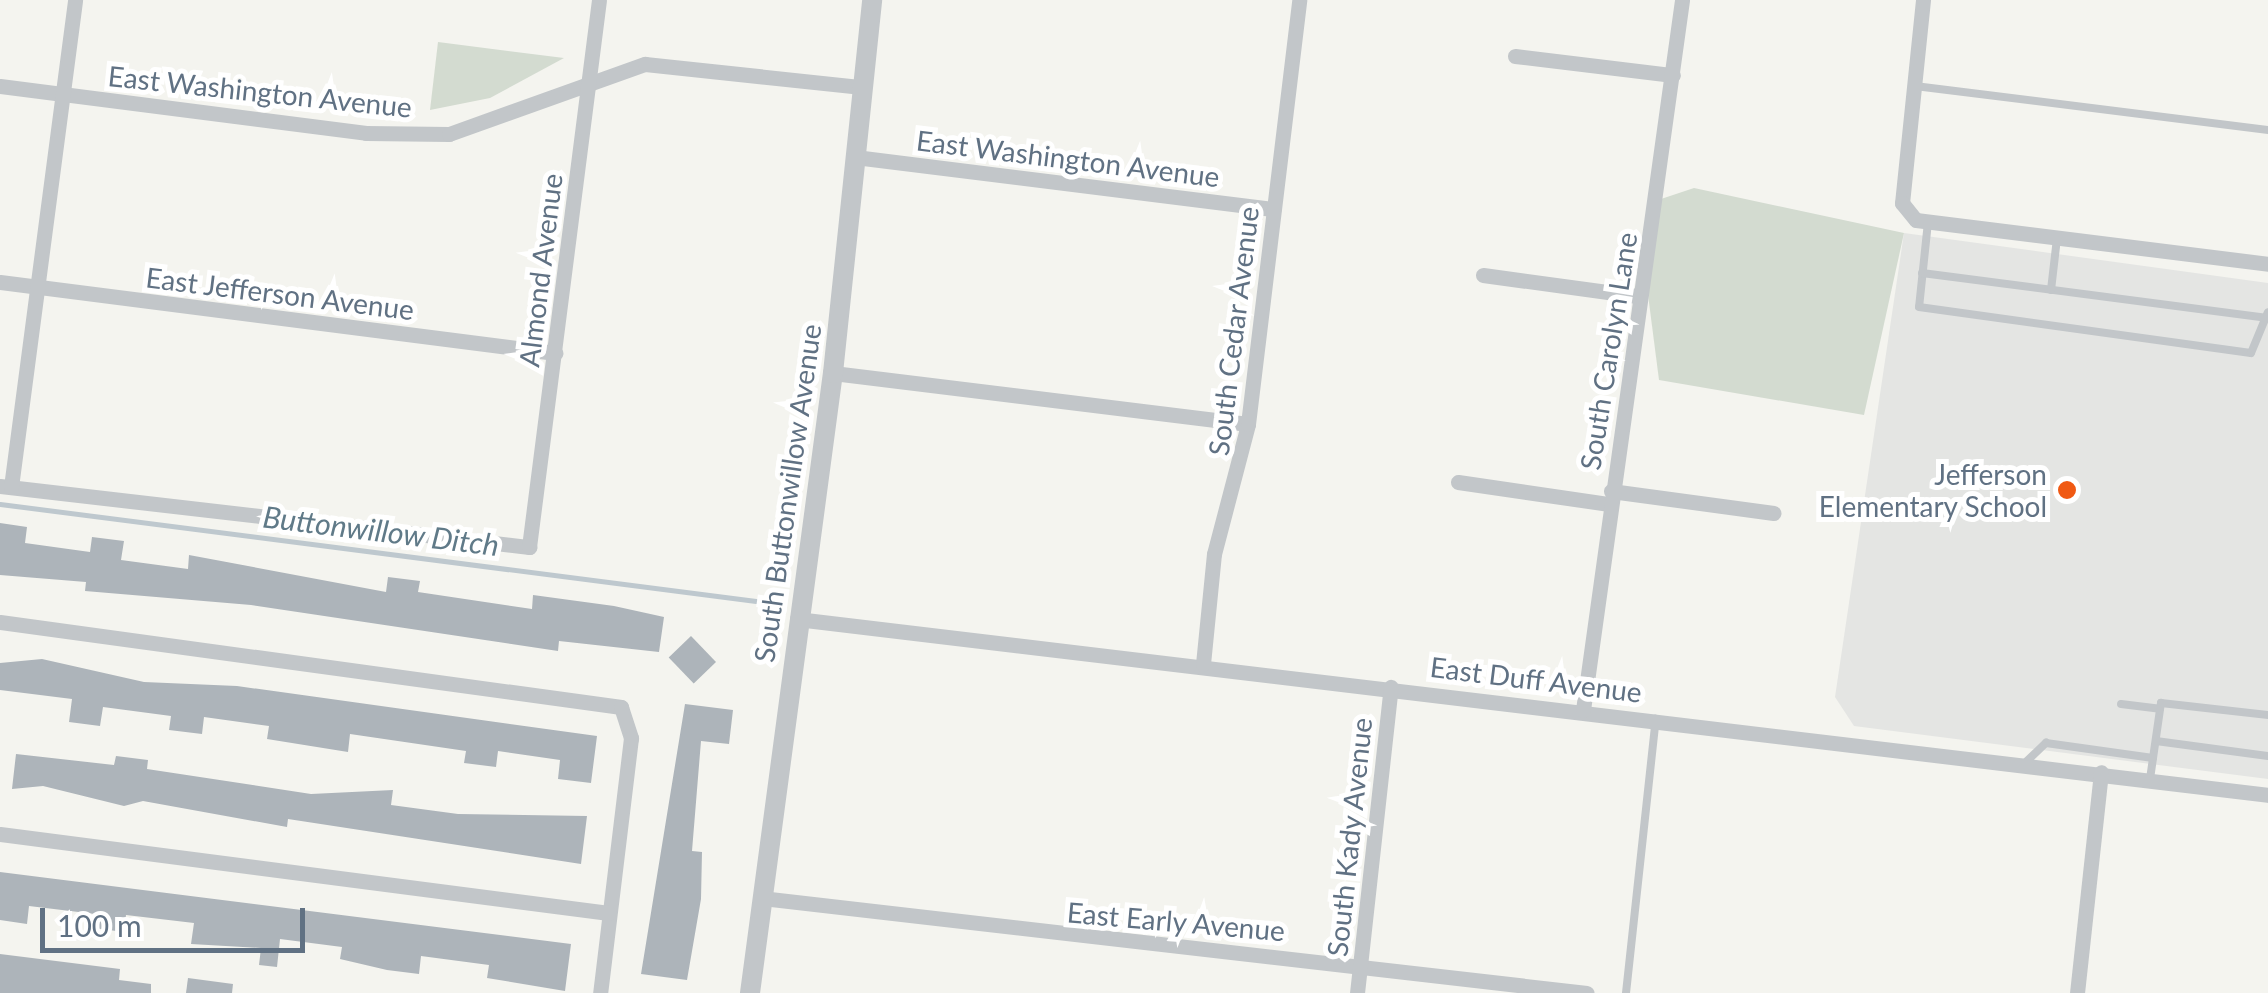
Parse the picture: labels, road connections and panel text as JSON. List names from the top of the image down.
{
  "streets": {
    "street": [
      "East Washington Avenue",
      "Almond Avenue",
      "East Jefferson Avenue",
      "South Cedar Avenue",
      "South Carolyn Lane",
      "South Buttonwillow Avenue",
      "East Duff Avenue",
      "South Kady Avenue",
      "East Early Avenue"
    ]
  },
  "crossings": [
    ["East Washington Avenue", "Almond Avenue"],
    ["East Washington Avenue", "South Cedar Avenue"],
    ["East Washington Avenue", "South Buttonwillow Avenue"],
    ["Almond Avenue", "East Jefferson Avenue"],
    ["South Cedar Avenue", "East Duff Avenue"],
    ["South Carolyn Lane", "East Duff Avenue"],
    ["South Buttonwillow Avenue", "East Duff Avenue"],
    ["South Buttonwillow Avenue", "East Early Avenue"],
    ["East Duff Avenue", "South Kady Avenue"],
    ["South Kady Avenue", "East Early Avenue"]
  ],
  "water": ["Buttonwillow Ditch"],
  "places": ["Jefferson Elementary School"],
  "scale_bar": "100 m"
}
